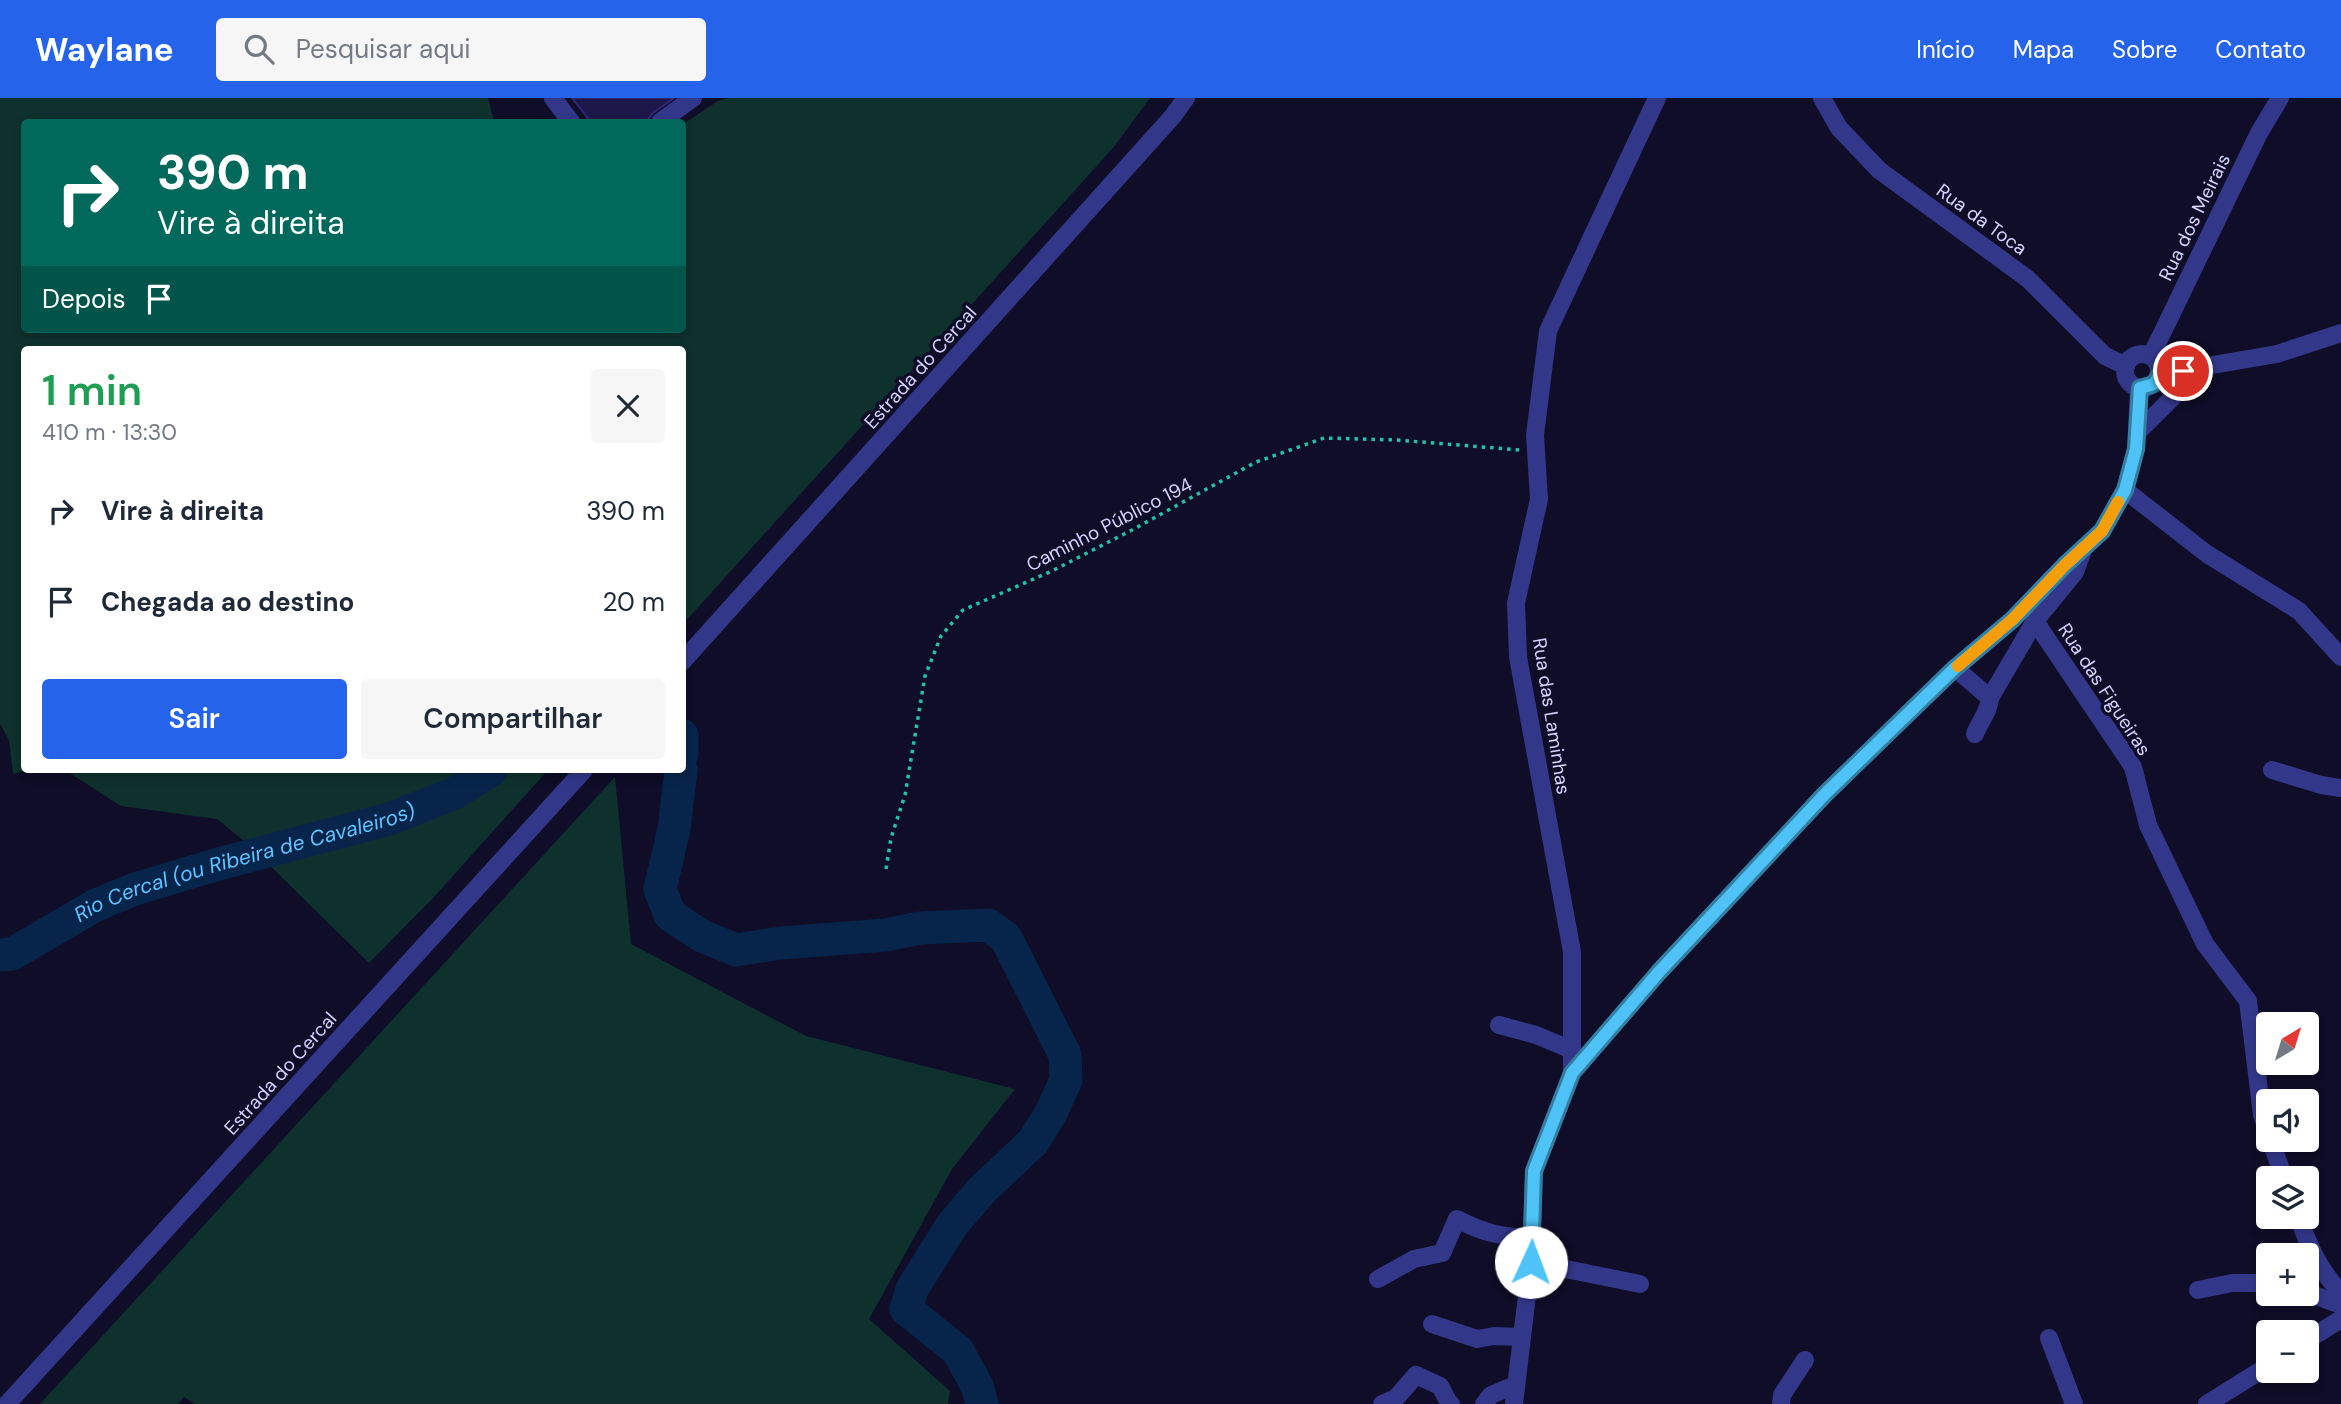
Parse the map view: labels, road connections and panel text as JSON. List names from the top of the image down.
{
  "streets": {
    "street": [
      "Rua dos Meirais",
      "Rua da Toca",
      "Estrada do Cercal",
      "Rua das Figueiras",
      "Rua das Laminhas"
    ],
    "path": ["Caminho Público 194"]
  },
  "crossings": [
    ["Rua dos Meirais", "Rua da Toca"],
    ["Caminho Público 194", "Rua das Laminhas"]
  ],
  "water": ["Rio Cercal (ou Ribeira de Cavaleiros)"],
  "north": "top right",
  "page": {
    "header": "Waylane",
    "search": "Pesquisar aqui",
    "nav": [
      "Início",
      "Mapa",
      "Sobre",
      "Contato"
    ],
    "turn": ["390 m", "Vire à direita"],
    "then": "Depois",
    "heading": ["1 min", "410 m · 13:30"],
    "list": [
      {
        "name": "Vire à direita",
        "value": "390 m"
      },
      {
        "name": "Chegada ao destino",
        "value": "20 m"
      }
    ],
    "buttons": ["Sair", "Compartilhar"],
    "map_buttons": ["+", "−"]
  }
}
